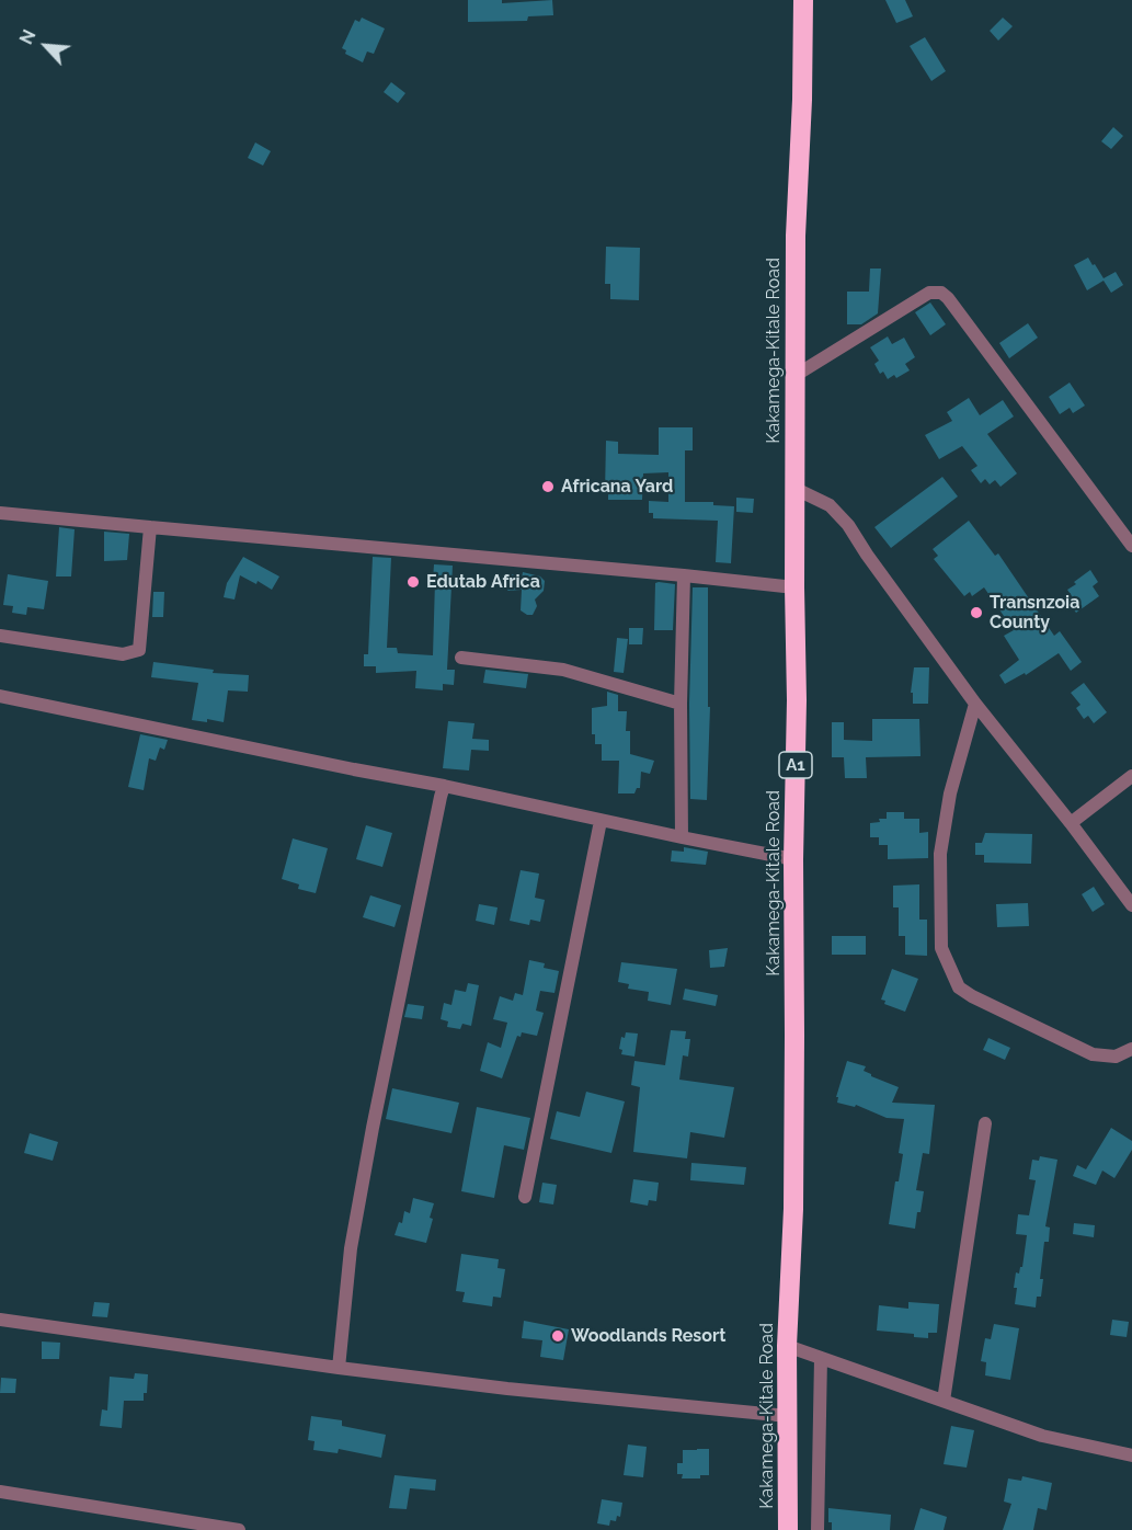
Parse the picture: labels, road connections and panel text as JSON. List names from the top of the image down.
{
  "streets": {
    "highway": ["Kakamega-Kitale Road", "A1"]
  },
  "places": [
    "Africana Yard",
    "Edutab Africa",
    "Transnzoia County",
    "Woodlands Resort"
  ],
  "north": "top left"
}
